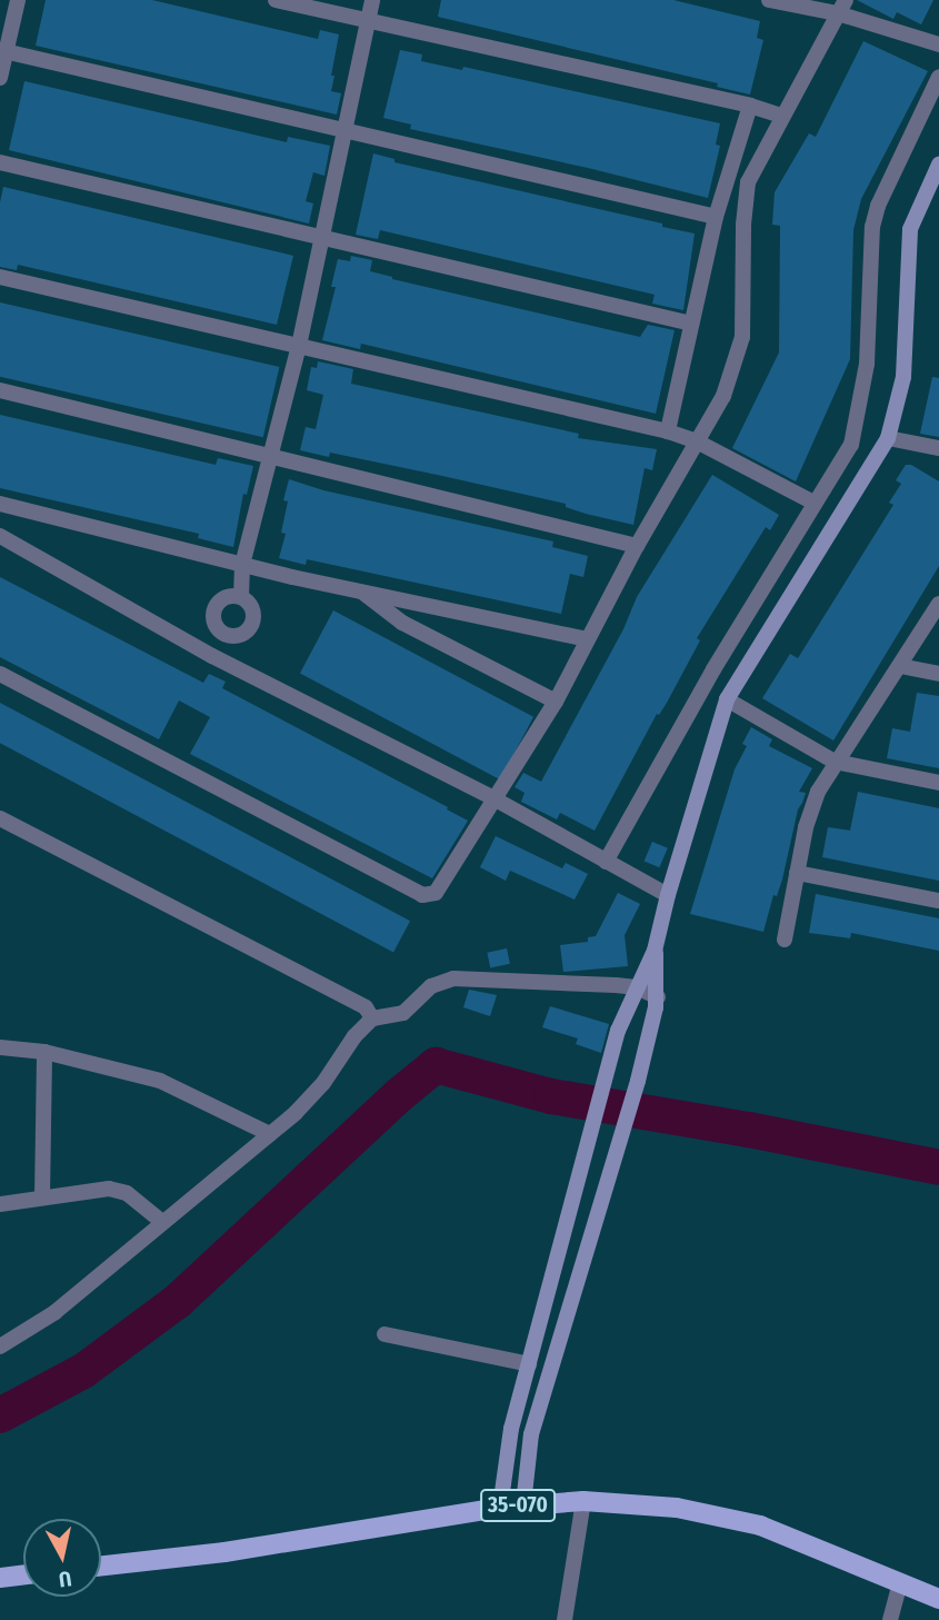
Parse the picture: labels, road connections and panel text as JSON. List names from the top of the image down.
{
  "streets": {
    "main road": ["35-070"]
  },
  "north": "bottom"
}
